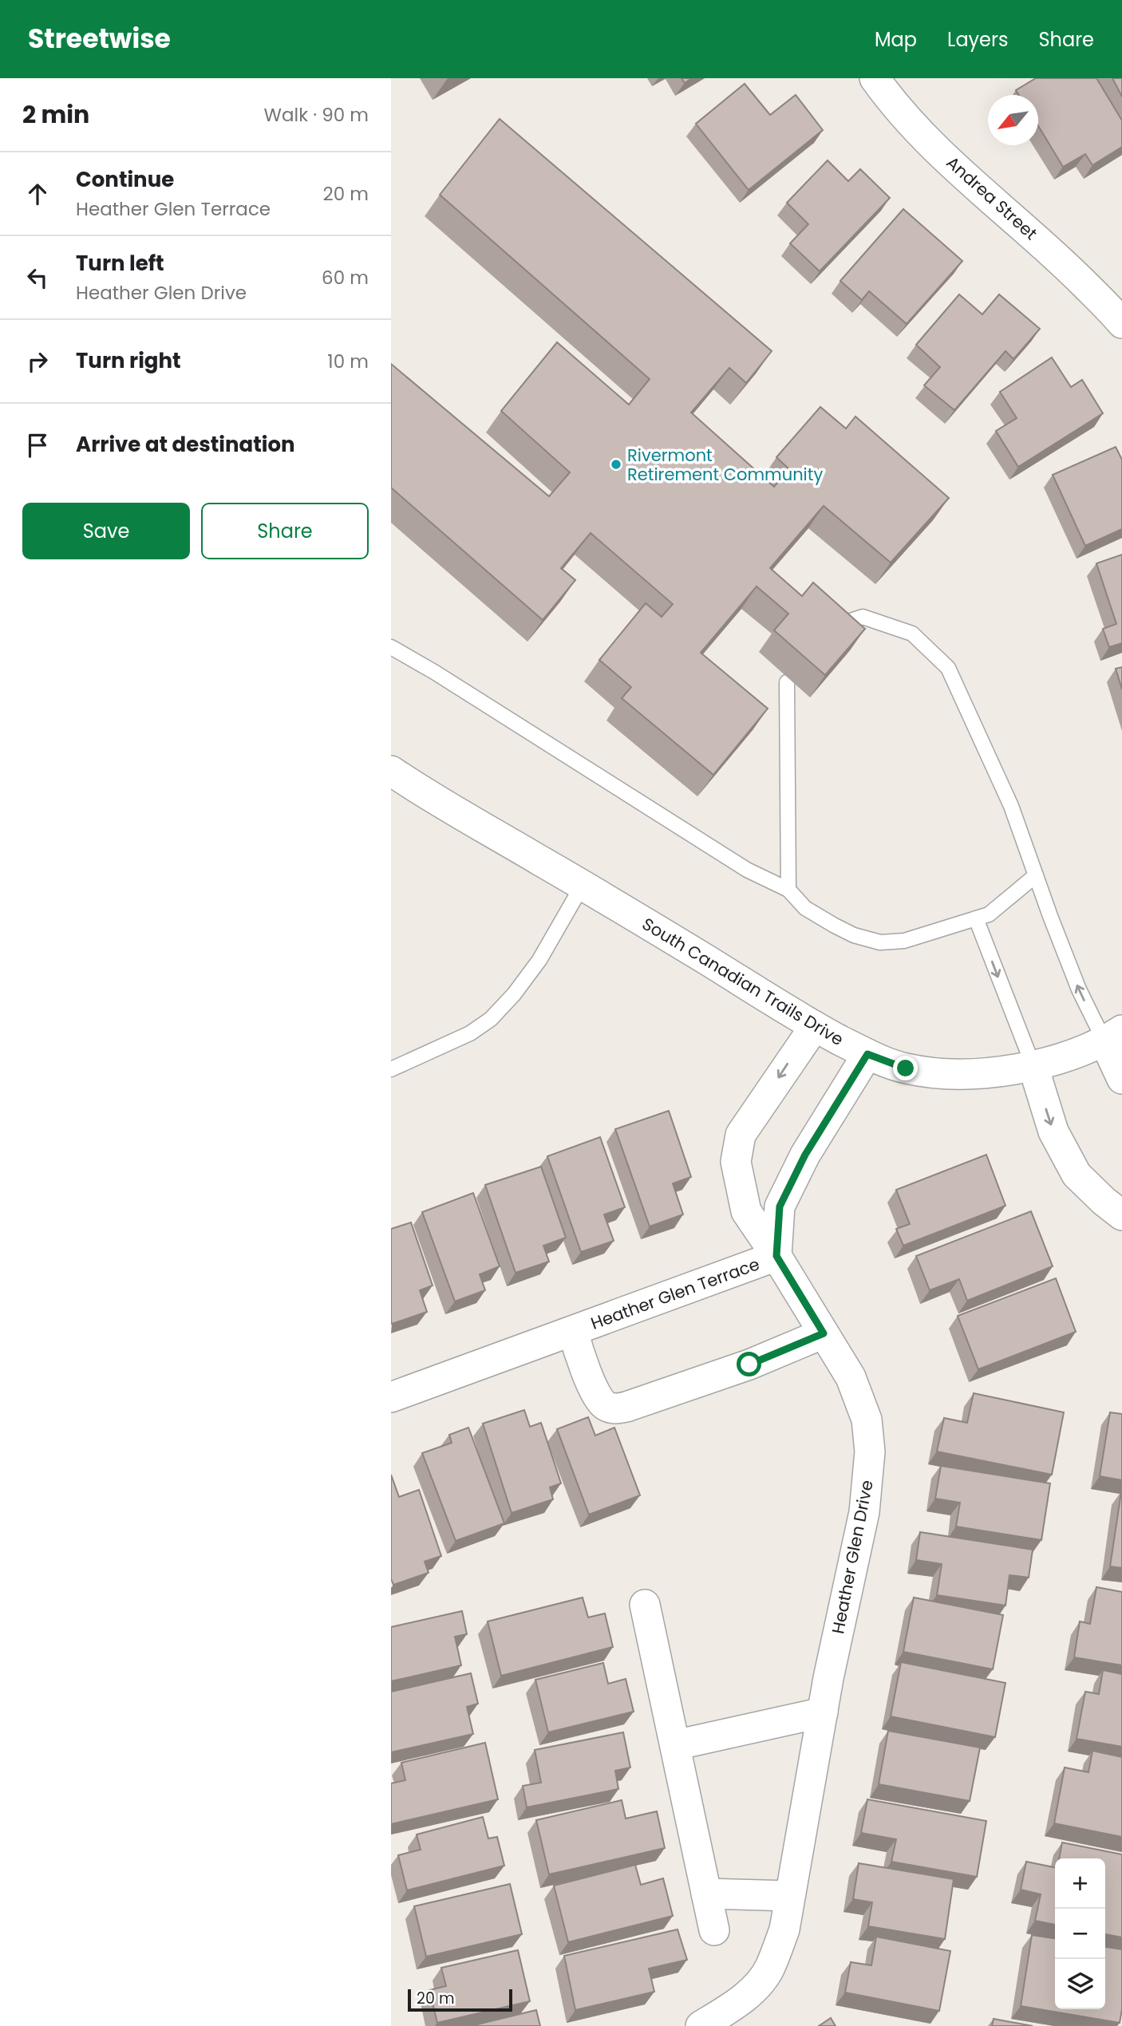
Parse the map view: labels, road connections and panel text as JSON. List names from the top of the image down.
{
  "streets": {
    "street": [
      "Andrea Street",
      "South Canadian Trails Drive",
      "Heather Glen Terrace",
      "Heather Glen Drive"
    ]
  },
  "crossings": [
    ["South Canadian Trails Drive", "Heather Glen Drive"],
    ["Heather Glen Terrace", "Heather Glen Drive"]
  ],
  "places": ["Rivermont Retirement Community"],
  "scale_bar": "20 m",
  "north": "bottom left",
  "page": {
    "header": "Streetwise",
    "nav": ["Map", "Layers", "Share"],
    "heading": ["2 min", "Walk · 90 m"],
    "list": [
      ["Continue", "Heather Glen Terrace", "20 m"],
      ["Turn left", "Heather Glen Drive", "60 m"],
      ["Turn right", "10 m"],
      "Arrive at destination"
    ],
    "buttons": ["Save", "Share"],
    "map_buttons": ["+", "−"],
    "scale": "20 m"
  }
}
